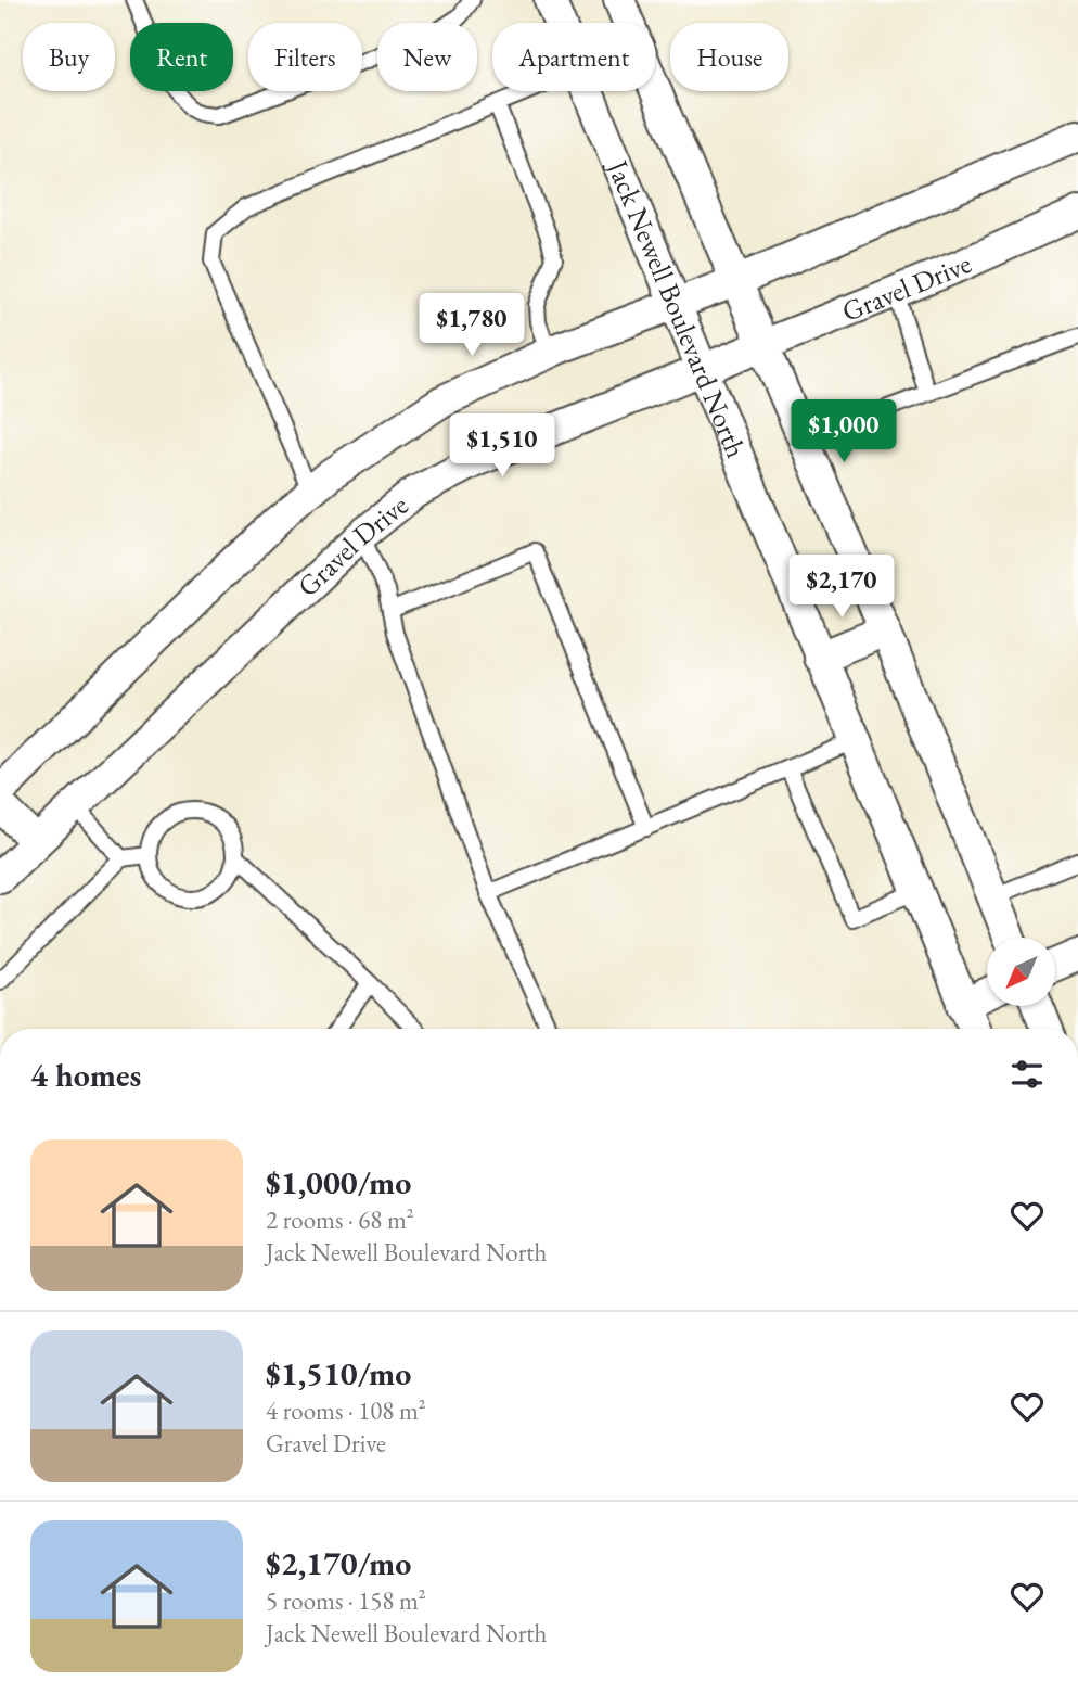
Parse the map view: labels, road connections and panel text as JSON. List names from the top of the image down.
{
  "streets": {
    "street": ["Gravel Drive", "Jack Newell Boulevard North"]
  },
  "crossings": [
    ["Gravel Drive", "Jack Newell Boulevard North"]
  ],
  "north": "bottom left",
  "page": {
    "chip": [
      "Buy",
      "Rent",
      "Filters",
      "New",
      "Apartment",
      "House"
    ],
    "price": [
      "$1,780",
      "$1,000",
      "$1,510",
      "$2,170"
    ],
    "heading": "4 homes",
    "list": [
      {
        "name": "$1,000/mo",
        "note": "2 rooms · 68 m² · Jack Newell Boulevard North"
      },
      {
        "name": "$1,510/mo",
        "note": "4 rooms · 108 m² · Gravel Drive"
      },
      {
        "name": "$2,170/mo",
        "note": "5 rooms · 158 m² · Jack Newell Boulevard North"
      }
    ]
  }
}
